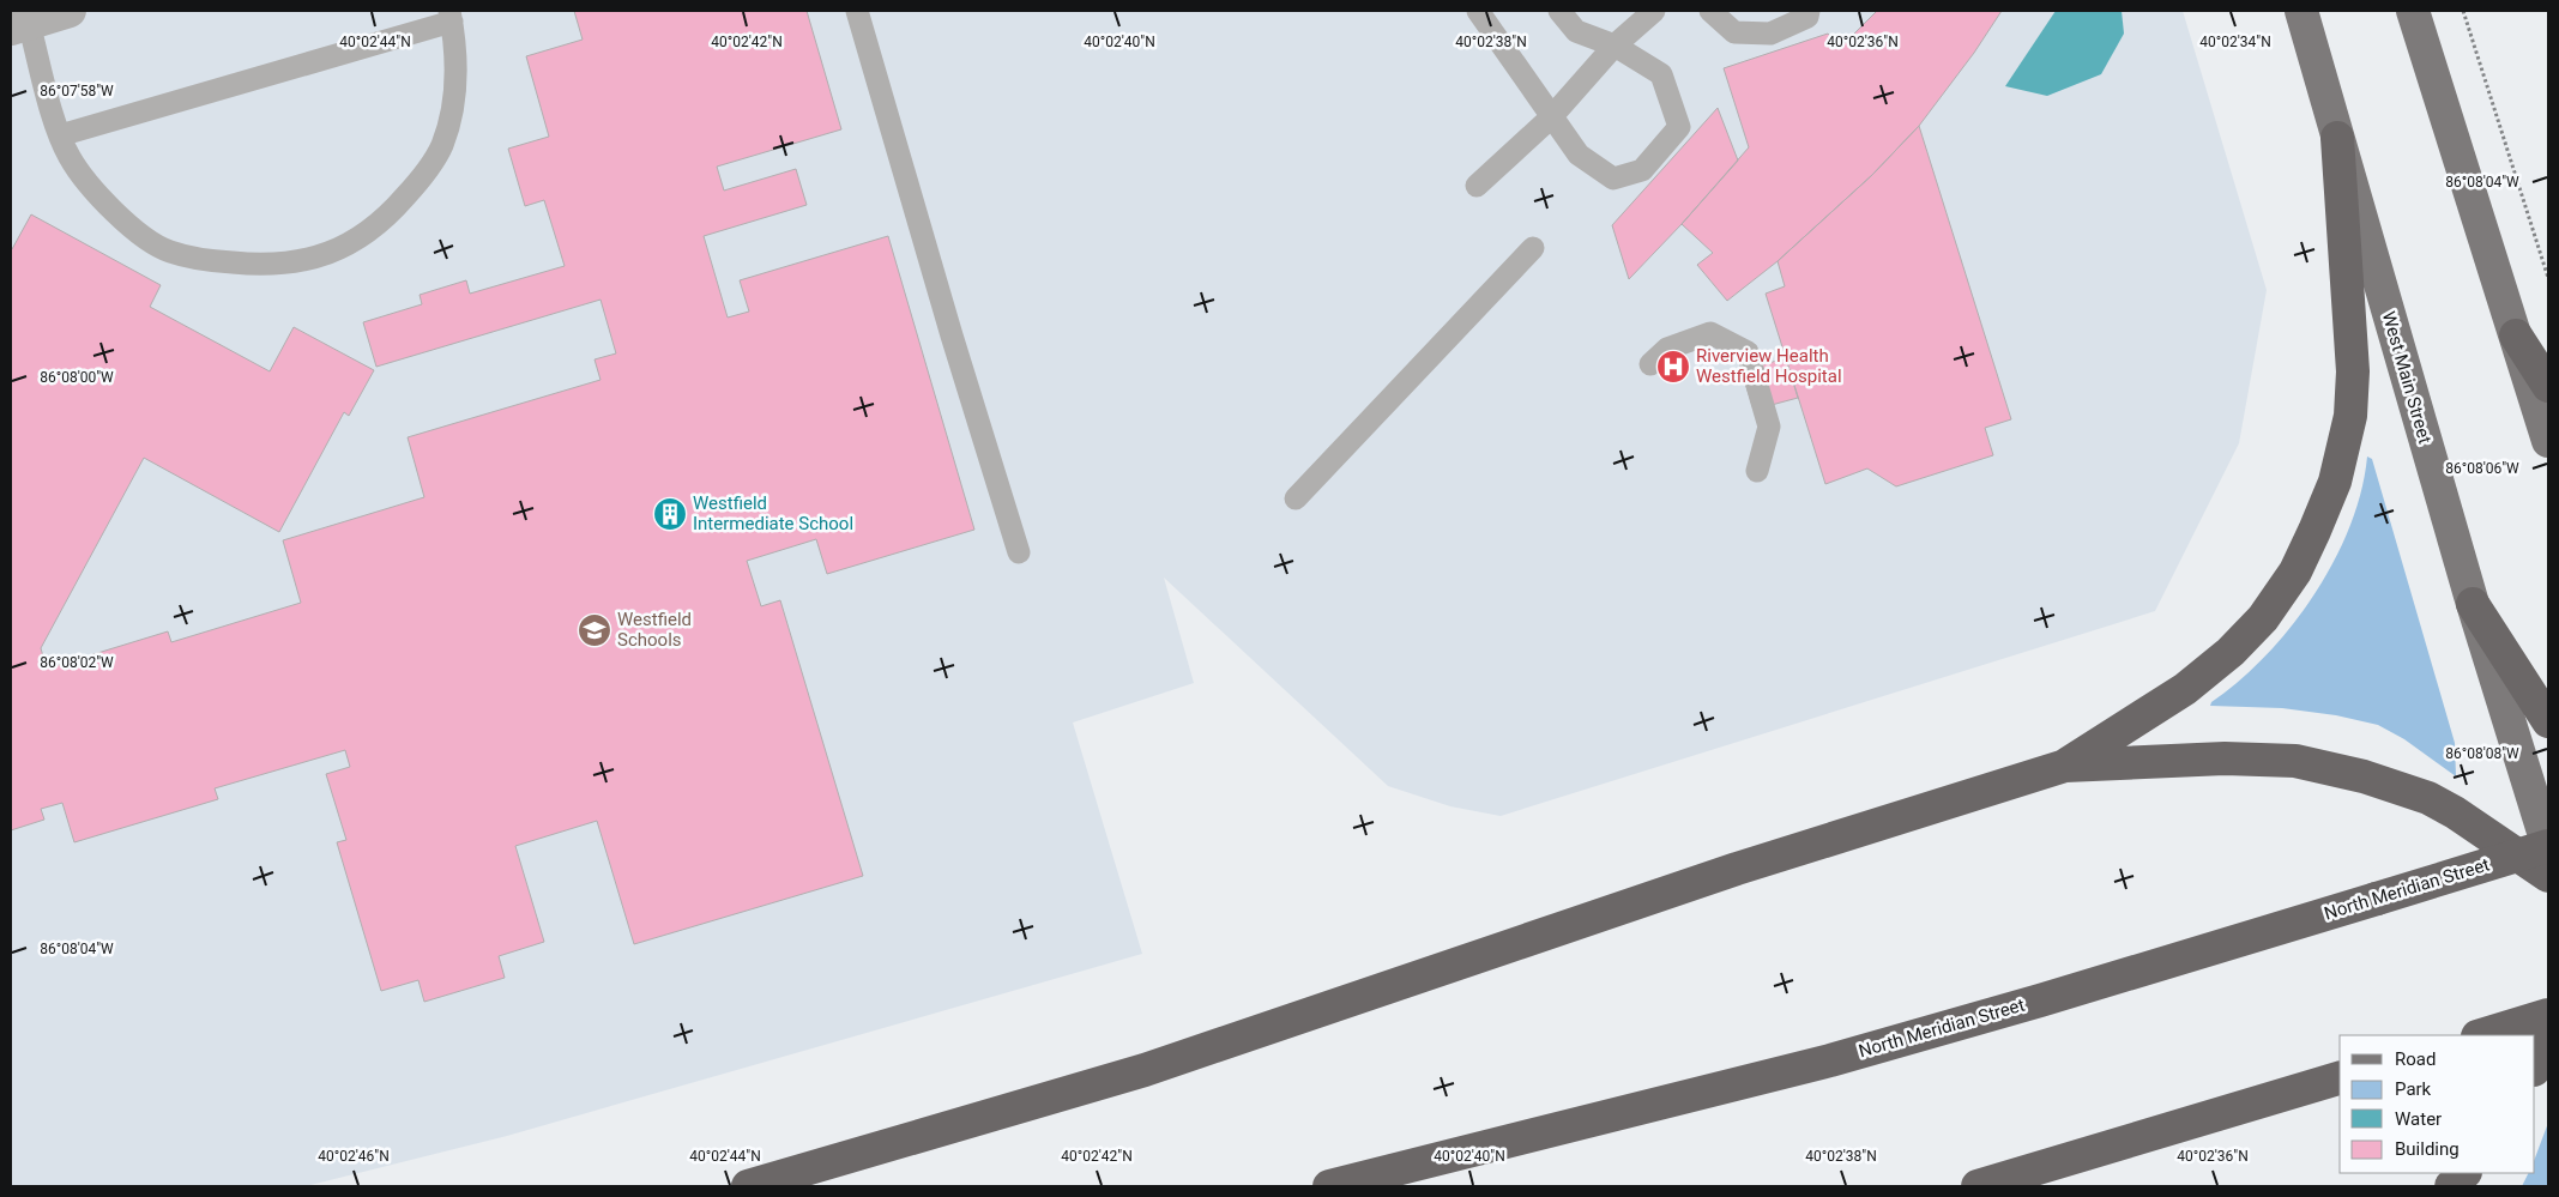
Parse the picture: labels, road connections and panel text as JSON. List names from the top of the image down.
{
  "streets": {
    "highway": ["North Meridian Street"],
    "main road": ["West Main Street"]
  },
  "crossings": [
    ["West Main Street", "North Meridian Street"]
  ],
  "places": {
    "hospital": ["Riverview Health Westfield Hospital"],
    "building": ["Westfield Intermediate School"],
    "school or university": ["Westfield Schools"]
  },
  "legend": [
    "Road",
    "Park",
    "Water",
    "Building"
  ],
  "coordinates": [
    "40°02'38\"N",
    "40°02'36\"N",
    "40°02'44\"N",
    "40°02'42\"N",
    "40°02'40\"N",
    "40°02'34\"N",
    "86°07'58\"W",
    "86°08'04\"W",
    "86°08'00\"W",
    "86°08'06\"W",
    "86°08'02\"W",
    "86°08'08\"W",
    "40°02'46\"N"
  ]
}
